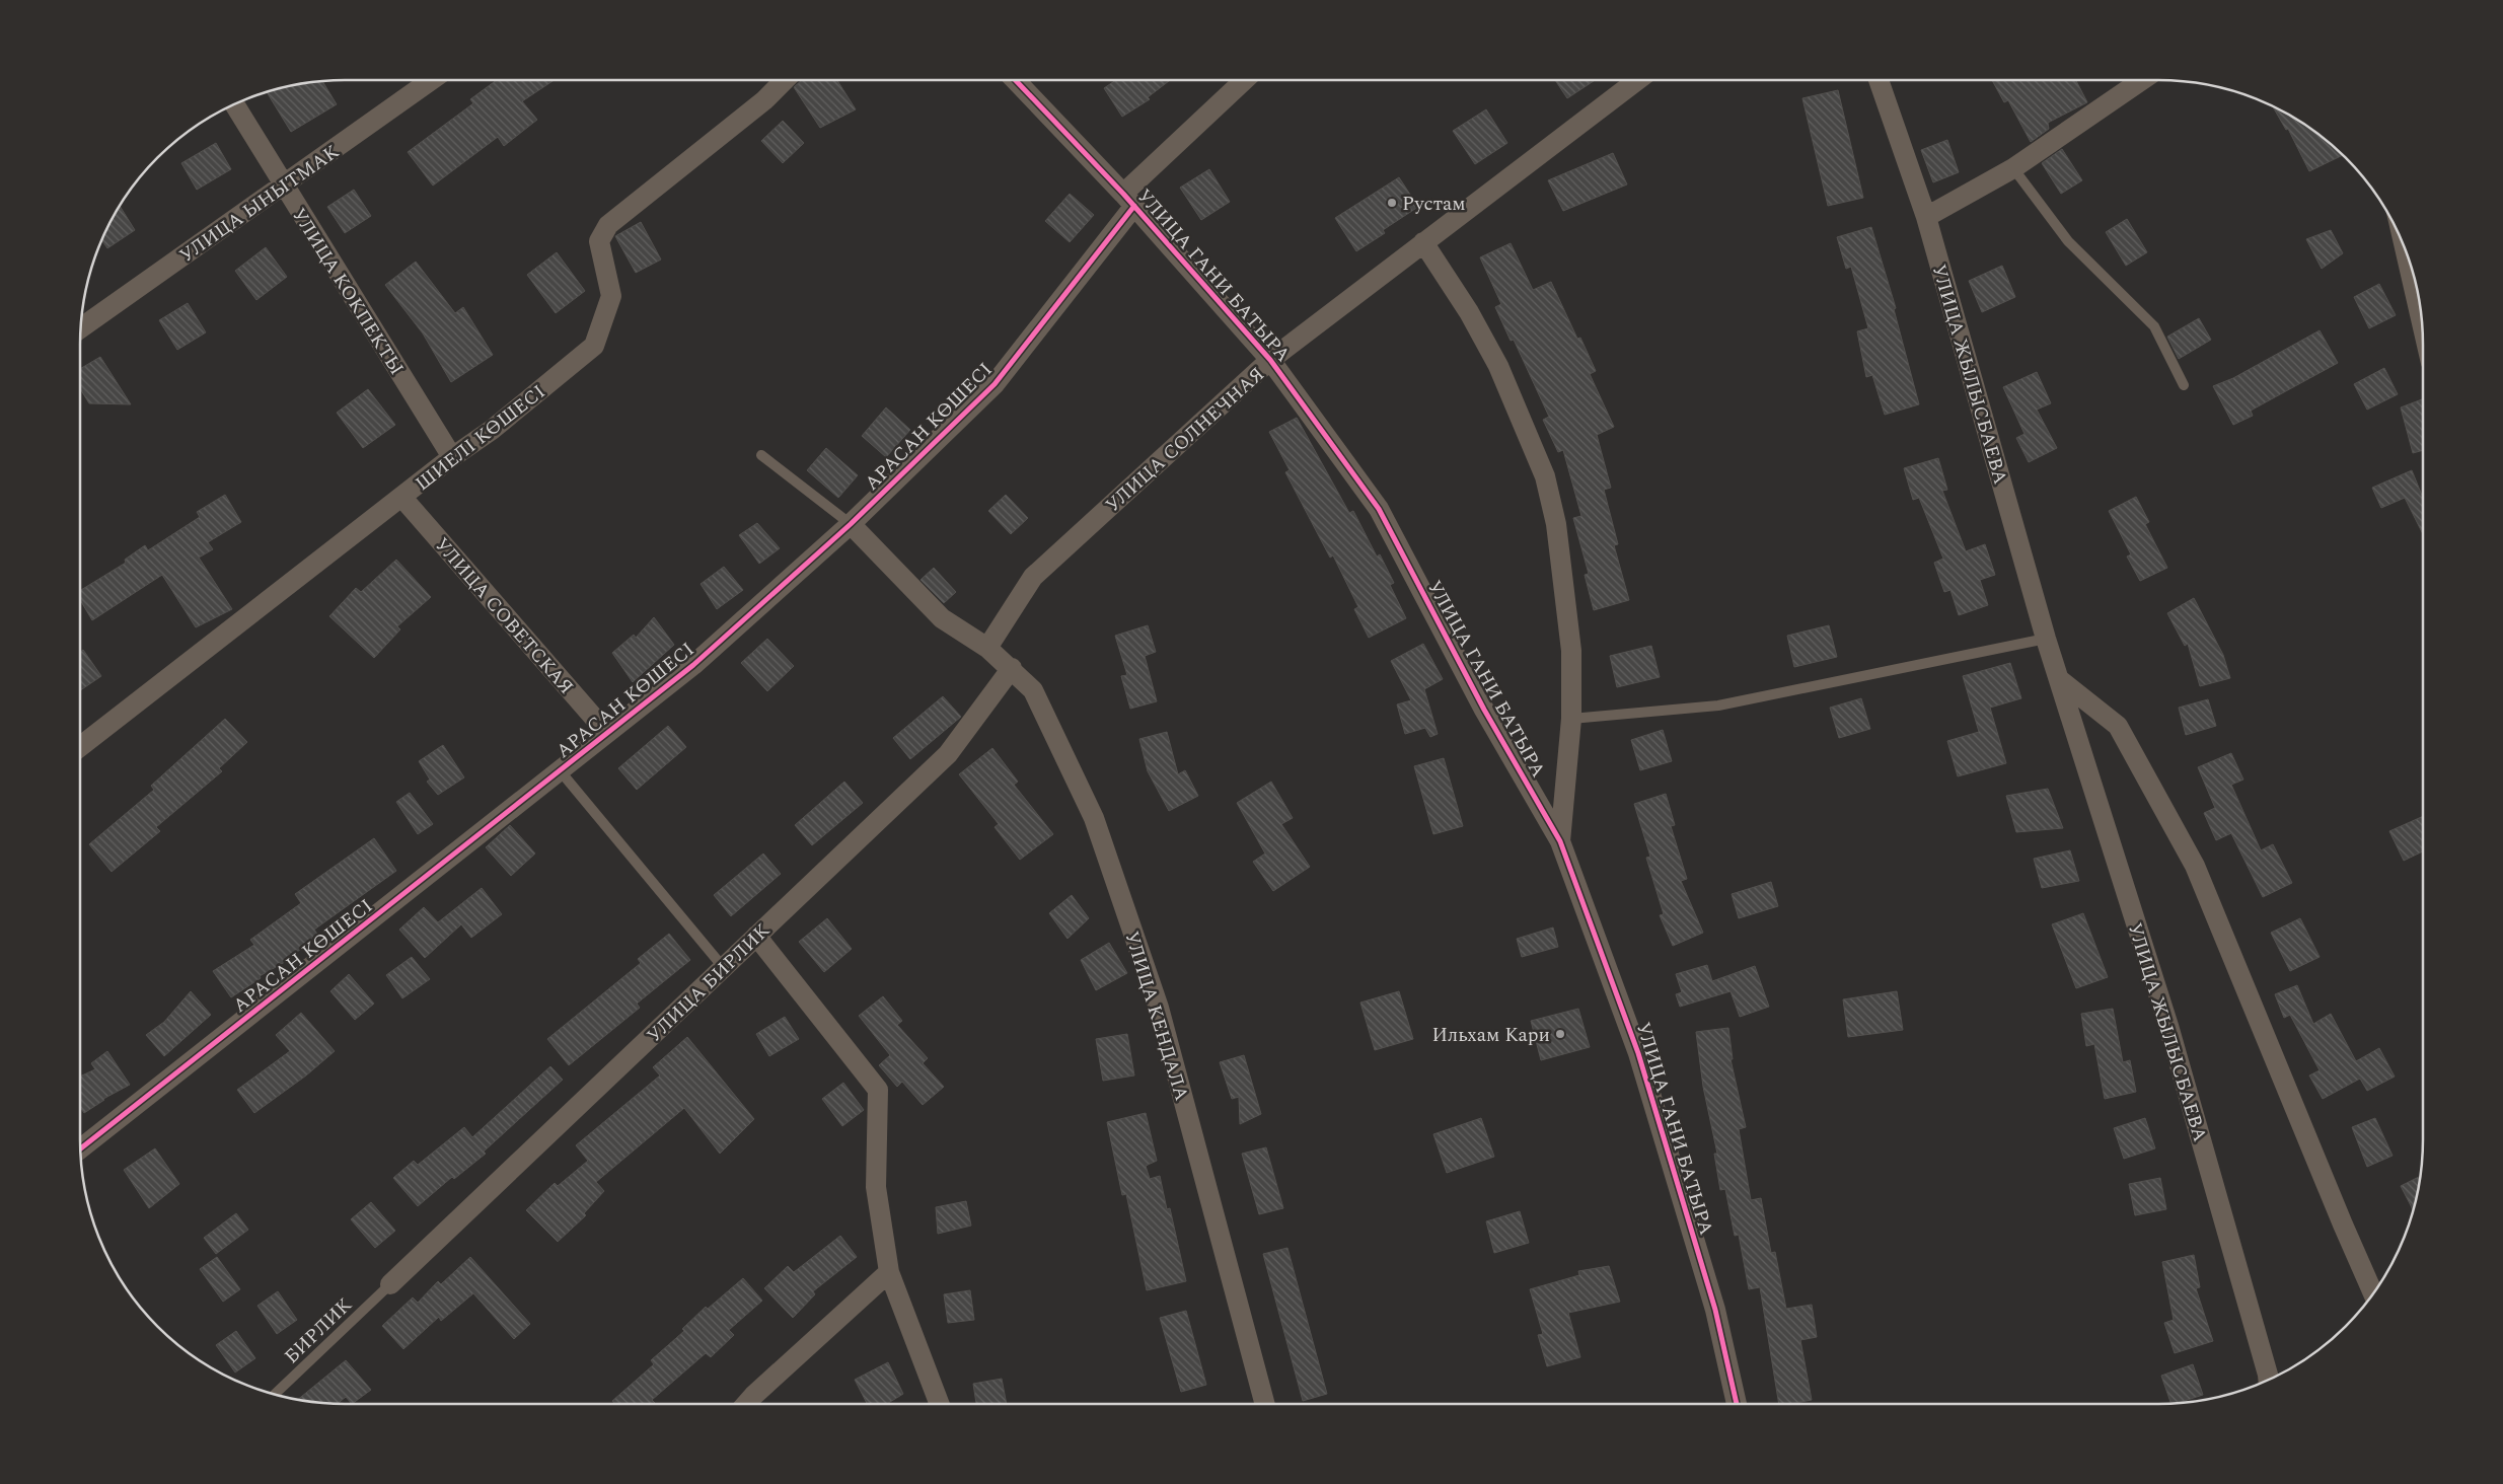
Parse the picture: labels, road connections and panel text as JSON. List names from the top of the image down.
{
  "streets": {
    "street": [
      "УЛИЦА ЫНЫТМАК",
      "УЛИЦА ГАНИ БАТЫРА",
      "УЛИЦА КОКПЕКТЫ",
      "УЛИЦА ЖЫЛЫСБАЕВА",
      "АРАСАН КӨШЕСІ",
      "ШИЕЛІ КӨШЕСІ",
      "УЛИЦА СОЛНЕЧНАЯ",
      "УЛИЦА СОВЕТСКАЯ",
      "УЛИЦА БИРЛИК",
      "УЛИЦА КЕНДАЛА"
    ],
    "lane": ["БИРЛИК"]
  },
  "crossings": [
    ["УЛИЦА ЫНЫТМАК", "УЛИЦА КОКПЕКТЫ"],
    ["УЛИЦА ГАНИ БАТЫРА", "АРАСАН КӨШЕСІ"],
    ["УЛИЦА ГАНИ БАТЫРА", "УЛИЦА СОЛНЕЧНАЯ"],
    ["УЛИЦА КОКПЕКТЫ", "ШИЕЛІ КӨШЕСІ"],
    ["АРАСАН КӨШЕСІ", "УЛИЦА СОВЕТСКАЯ"],
    ["АРАСАН КӨШЕСІ", "УЛИЦА КЕНДАЛА"],
    ["ШИЕЛІ КӨШЕСІ", "УЛИЦА СОВЕТСКАЯ"],
    ["УЛИЦА СОЛНЕЧНАЯ", "УЛИЦА КЕНДАЛА"],
    ["УЛИЦА БИРЛИК", "УЛИЦА КЕНДАЛА"],
    ["УЛИЦА БИРЛИК", "БИРЛИК"]
  ],
  "places": ["Рустам", "Ильхам Кари"]
}
